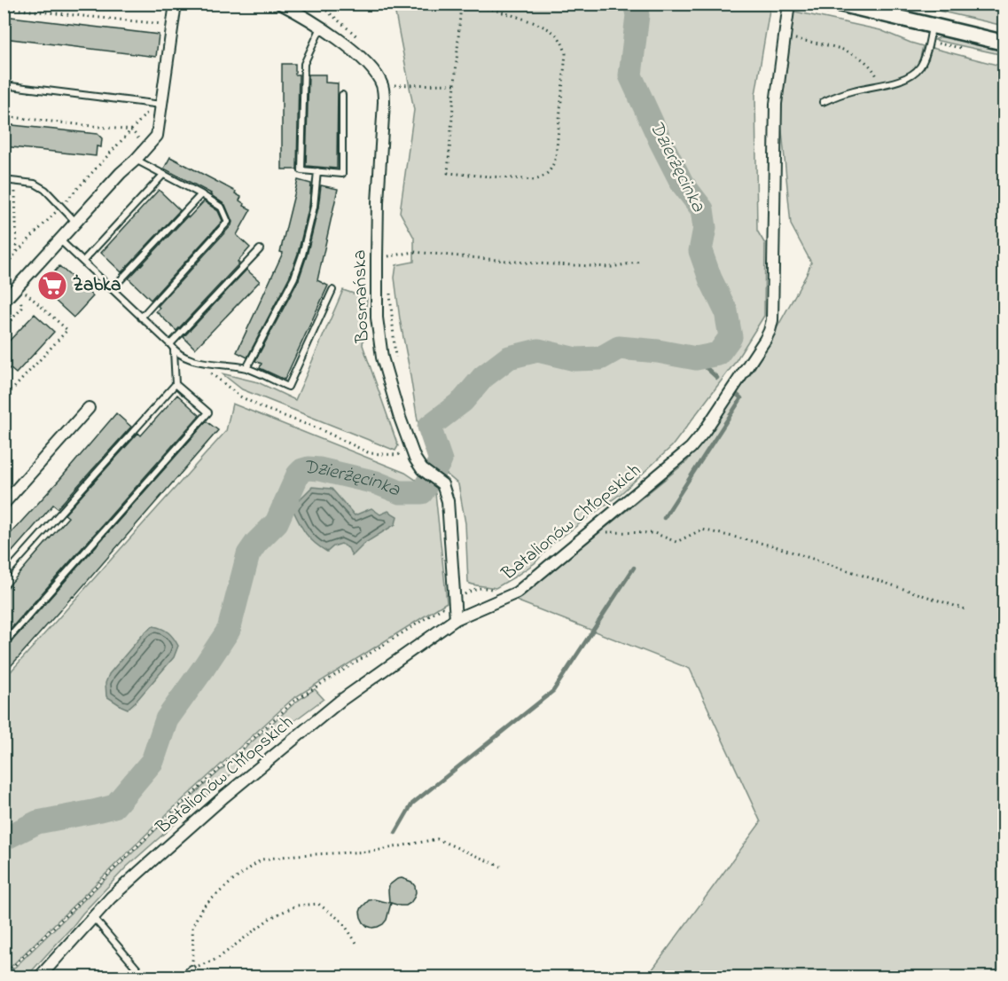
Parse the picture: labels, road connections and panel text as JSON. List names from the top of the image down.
{
  "streets": {
    "street": ["Bosmańska", "Batalionów Chłopskich"]
  },
  "crossings": [
    ["Bosmańska", "Batalionów Chłopskich"]
  ],
  "water": ["Dzierżęcinka"],
  "places": {
    "supermarket": ["Żabka"]
  }
}
